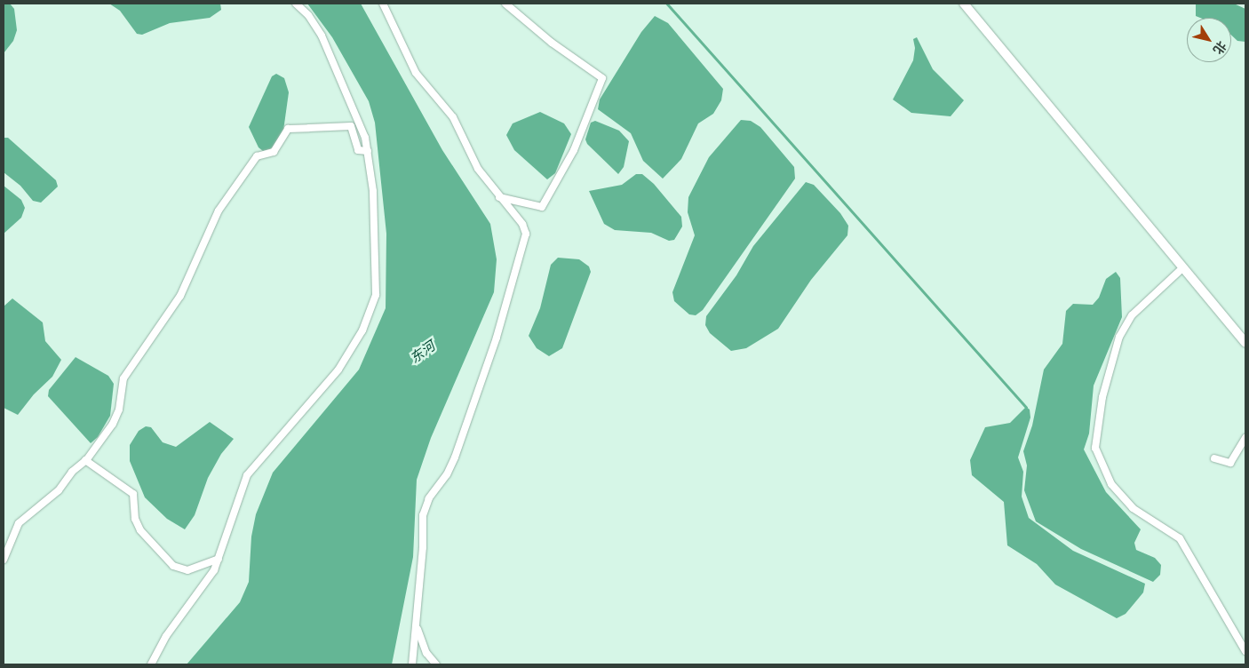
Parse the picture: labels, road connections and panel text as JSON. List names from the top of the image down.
{
  "water": ["东河"],
  "north": "bottom right"
}
